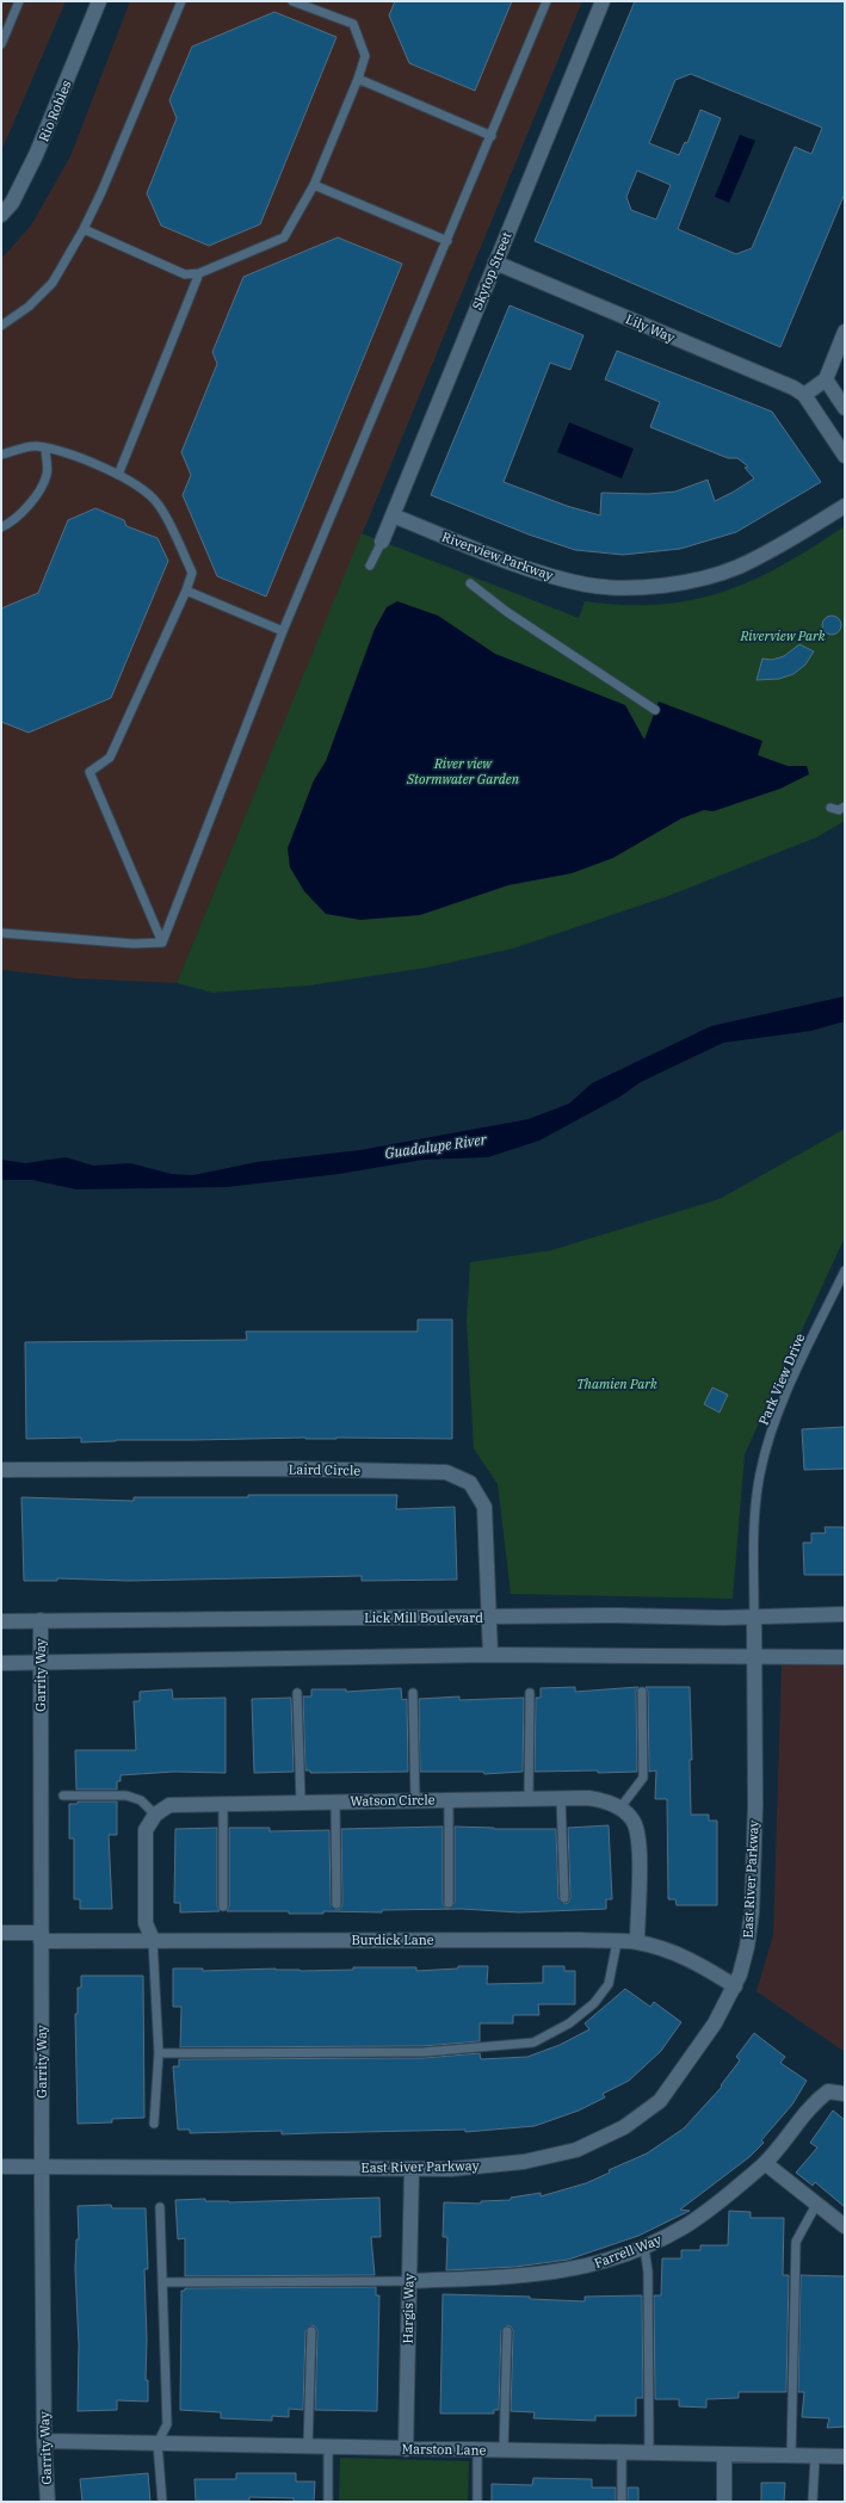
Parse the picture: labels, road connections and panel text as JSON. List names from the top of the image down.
{
  "streets": {
    "street": [
      "Rio Robles",
      "Skytop Street",
      "Lily Way",
      "Riverview Parkway",
      "Laird Circle",
      "Lick Mill Boulevard",
      "Garrity Way",
      "Watson Circle",
      "East River Parkway",
      "Burdick Lane",
      "Farrell Way",
      "Hargis Way",
      "Marston Lane"
    ],
    "lane": ["Park View Drive"]
  },
  "crossings": [
    ["Skytop Street", "Lily Way"],
    ["Skytop Street", "Riverview Parkway"],
    ["Park View Drive", "Lick Mill Boulevard"],
    ["Park View Drive", "East River Parkway"],
    ["Laird Circle", "Lick Mill Boulevard"],
    ["Lick Mill Boulevard", "Garrity Way"],
    ["Lick Mill Boulevard", "East River Parkway"],
    ["Garrity Way", "East River Parkway"],
    ["Garrity Way", "Burdick Lane"],
    ["Garrity Way", "Marston Lane"],
    ["Watson Circle", "Burdick Lane"],
    ["East River Parkway", "Burdick Lane"],
    ["East River Parkway", "Hargis Way"],
    ["Farrell Way", "Hargis Way"],
    ["Hargis Way", "Marston Lane"]
  ],
  "water": ["Guadalupe River"],
  "parks": ["Riverview Park", "River view Stormwater Garden", "Thamien Park"]
}
